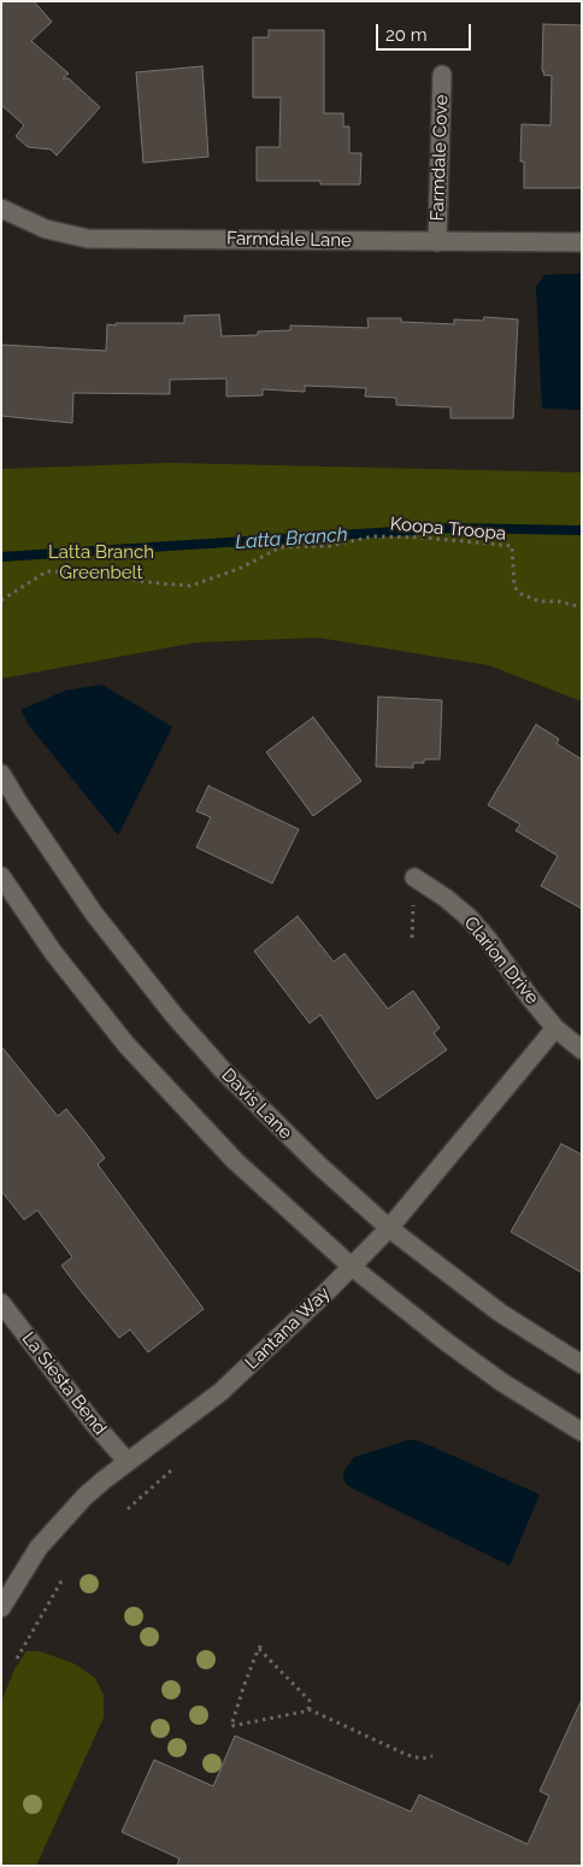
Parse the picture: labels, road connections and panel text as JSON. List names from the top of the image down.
{
  "streets": {
    "street": [
      "Farmdale Cove",
      "Farmdale Lane",
      "Clarion Drive",
      "Davis Lane",
      "Lantana Way",
      "La Siesta Bend"
    ],
    "path": ["Koopa Troopa"]
  },
  "crossings": [
    ["Farmdale Cove", "Farmdale Lane"],
    ["Clarion Drive", "Lantana Way"],
    ["Davis Lane", "Lantana Way"],
    ["Lantana Way", "La Siesta Bend"]
  ],
  "water": ["Latta Branch"],
  "parks": ["Latta Branch Greenbelt"],
  "scale_bar": "20 m"
}
